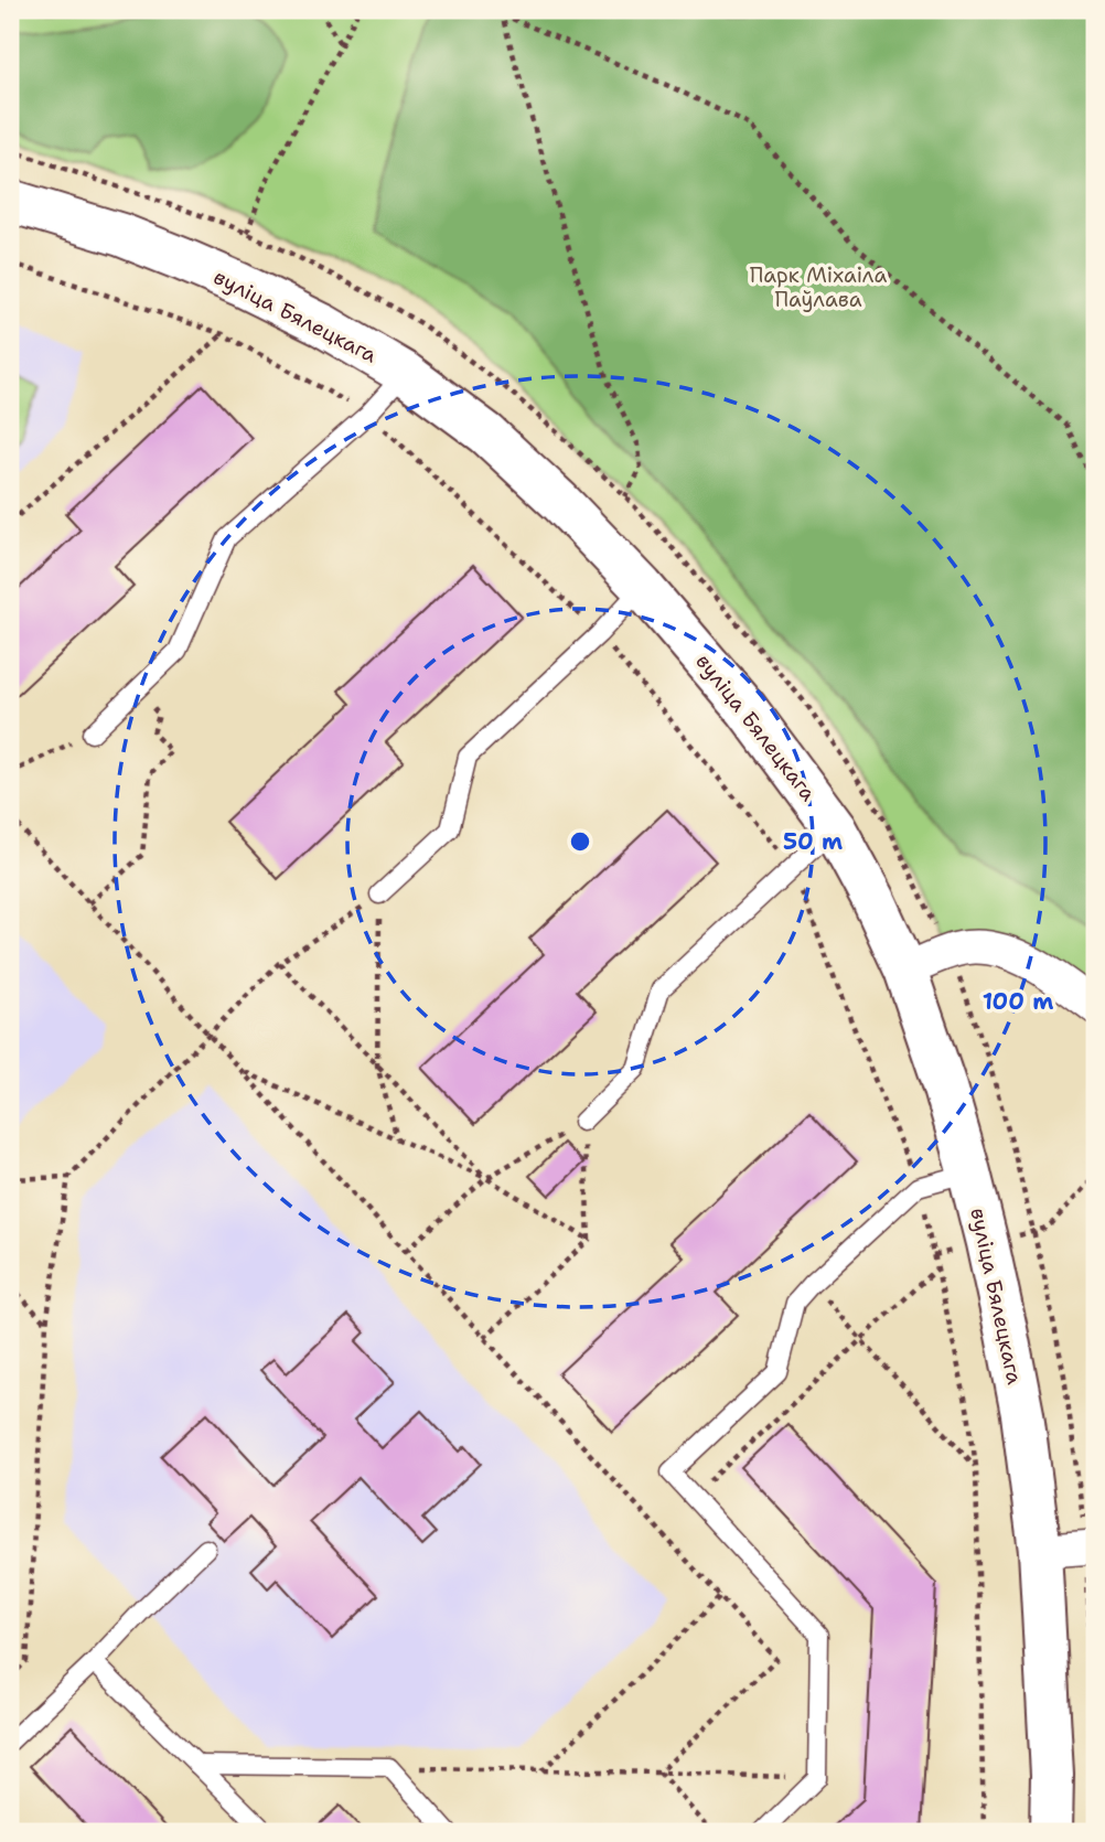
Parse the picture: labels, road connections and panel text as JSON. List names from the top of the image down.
{
  "streets": {
    "street": ["вуліца Бялецкага"]
  },
  "parks": ["Парк Міхаіла Паўлава"],
  "rings": ["50 m", "100 m"]
}
